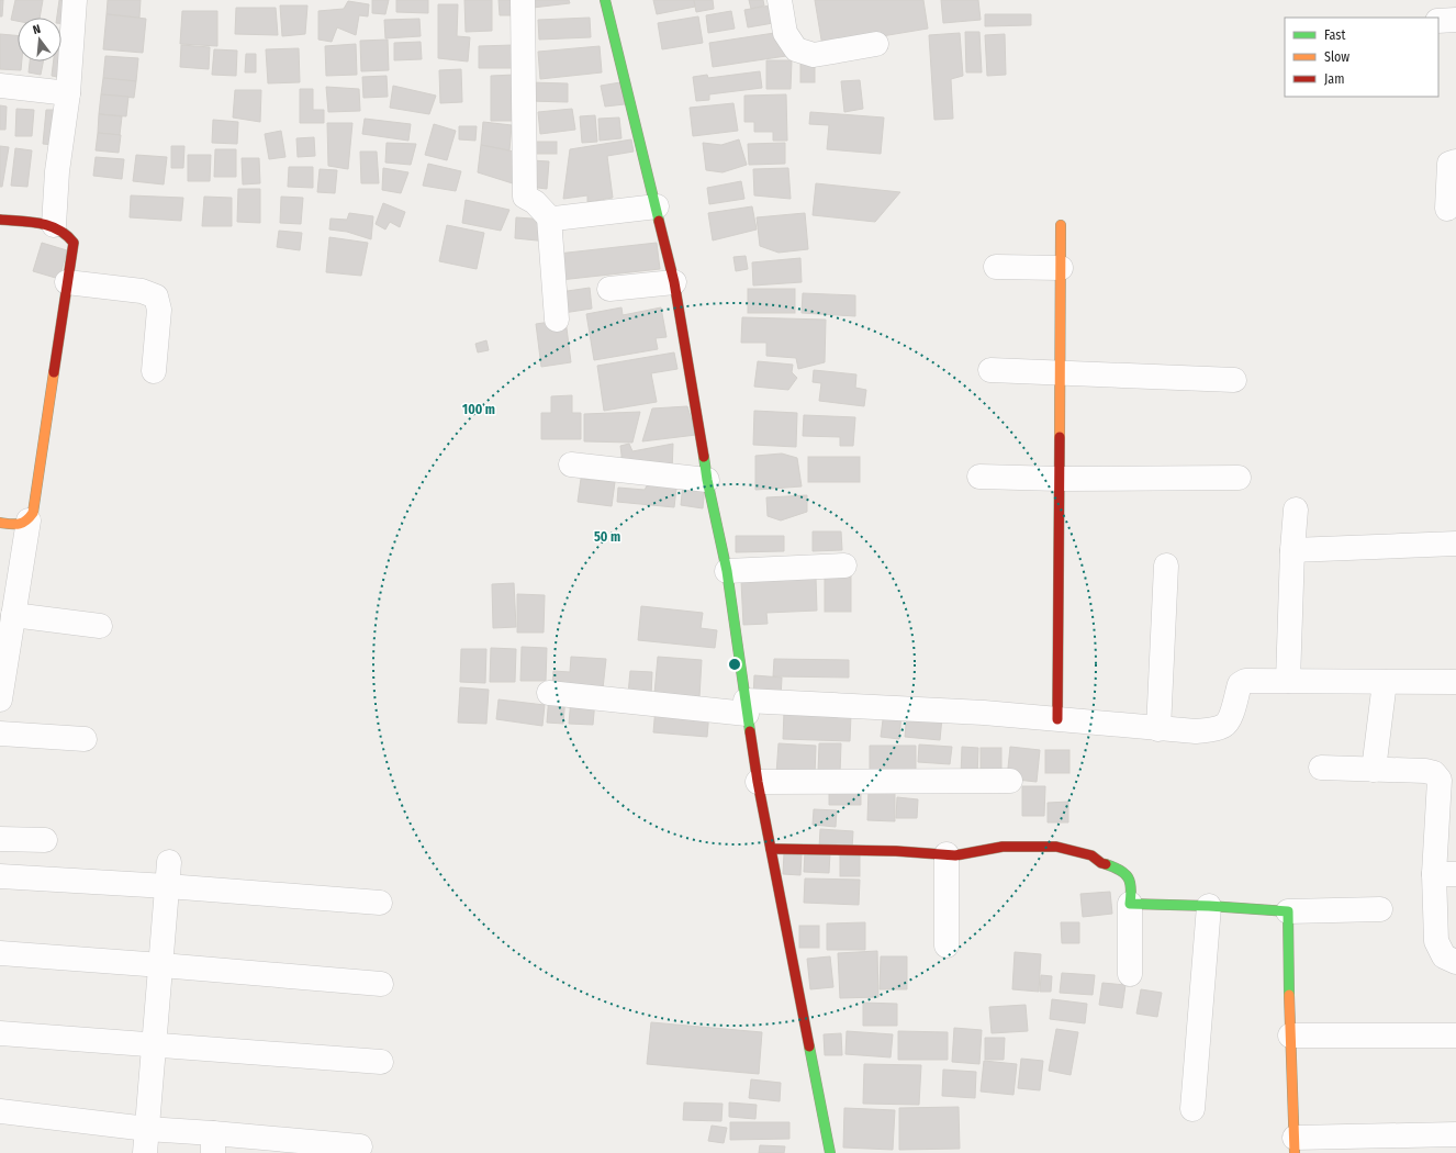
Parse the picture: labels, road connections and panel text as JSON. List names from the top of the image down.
{
  "legend": ["Fast", "Slow", "Jam"],
  "north": "top",
  "rings": ["100 m", "50 m"]
}
